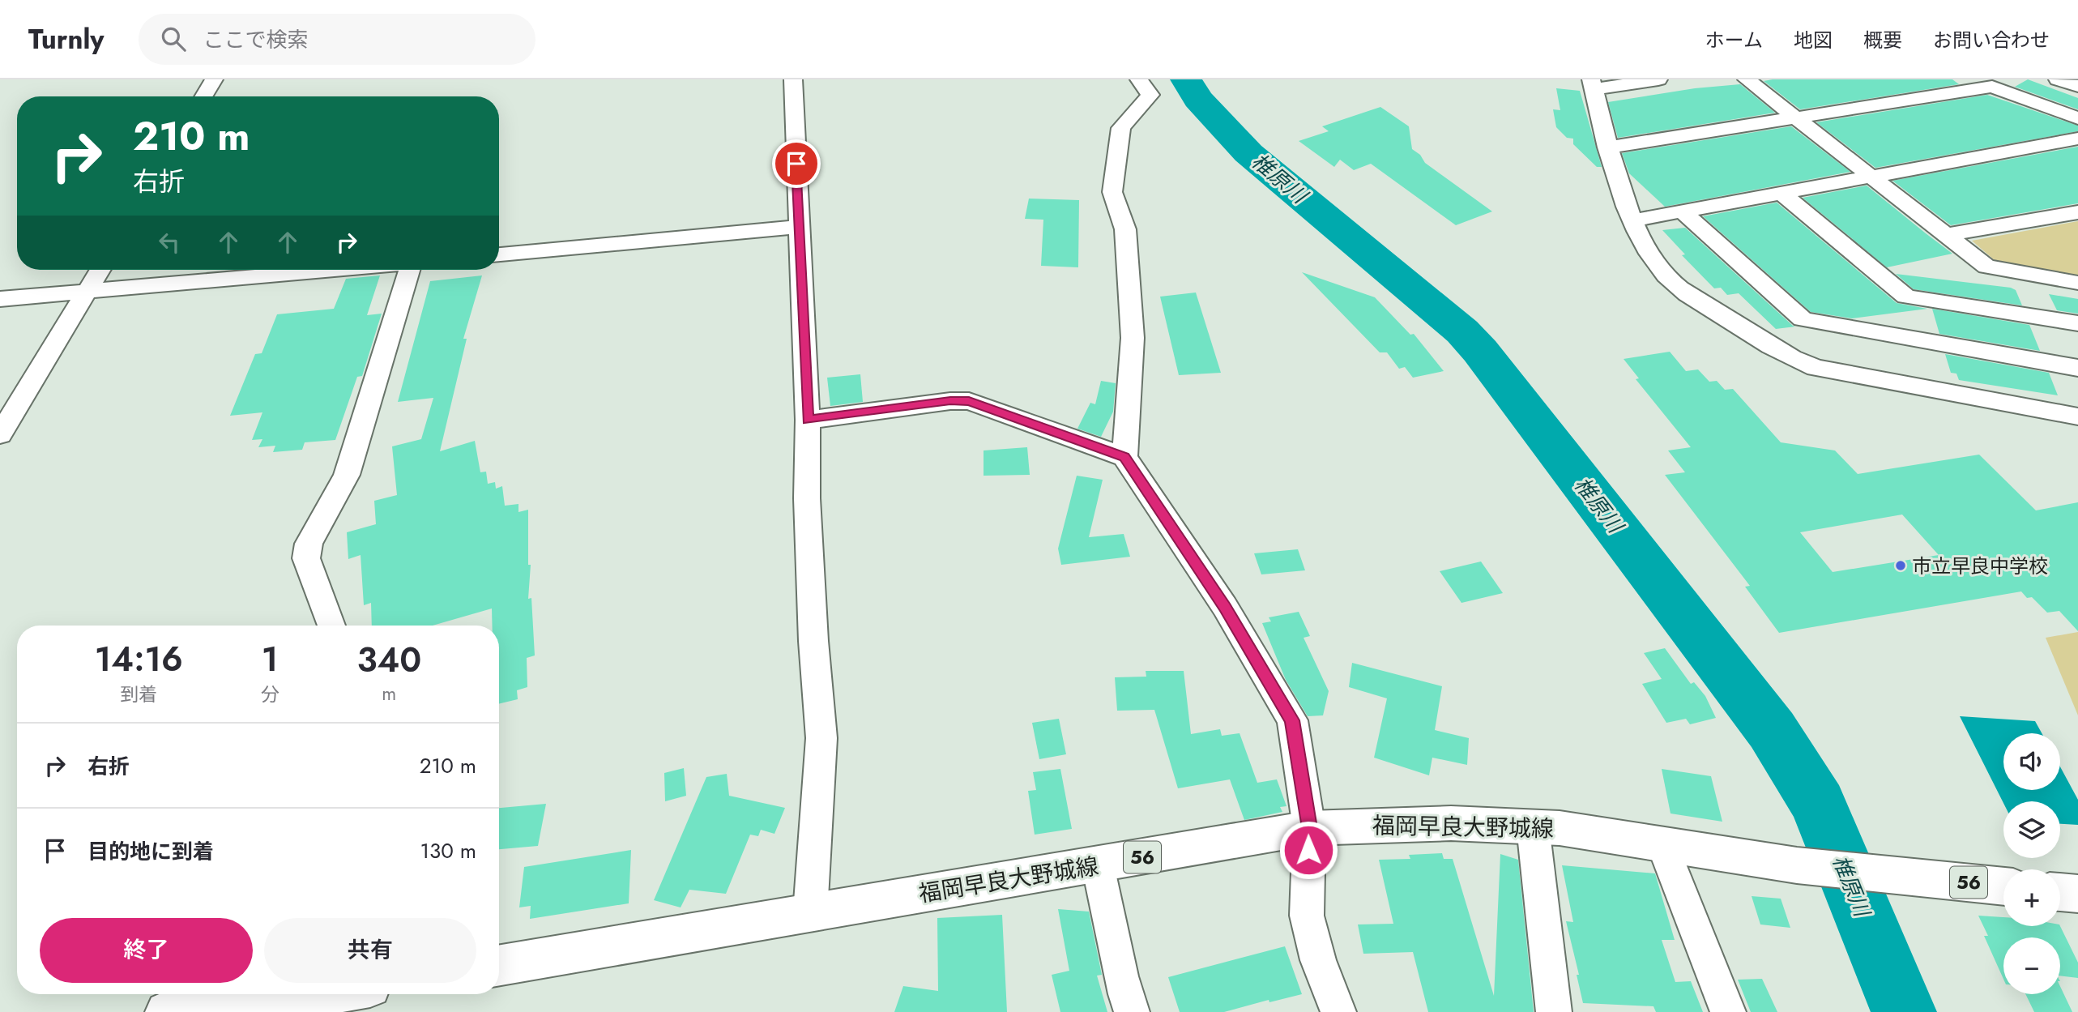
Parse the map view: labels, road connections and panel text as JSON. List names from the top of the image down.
{
  "streets": {
    "main road": ["福岡早良大野城線", "56"]
  },
  "water": ["椎原川"],
  "places": ["市立早良中学校"],
  "page": {
    "header": "Turnly",
    "search": "ここで検索",
    "nav": [
      "ホーム",
      "地図",
      "概要",
      "お問い合わせ"
    ],
    "turn": ["210 m", "右折"],
    "eta": [
      "14:16",
      "到着",
      "1",
      "分",
      "340",
      "m"
    ],
    "list": [
      {
        "name": "右折",
        "value": "210 m"
      },
      {
        "name": "目的地に到着",
        "value": "130 m"
      }
    ],
    "map_buttons": ["+", "−"],
    "buttons": ["終了", "共有"]
  }
}
